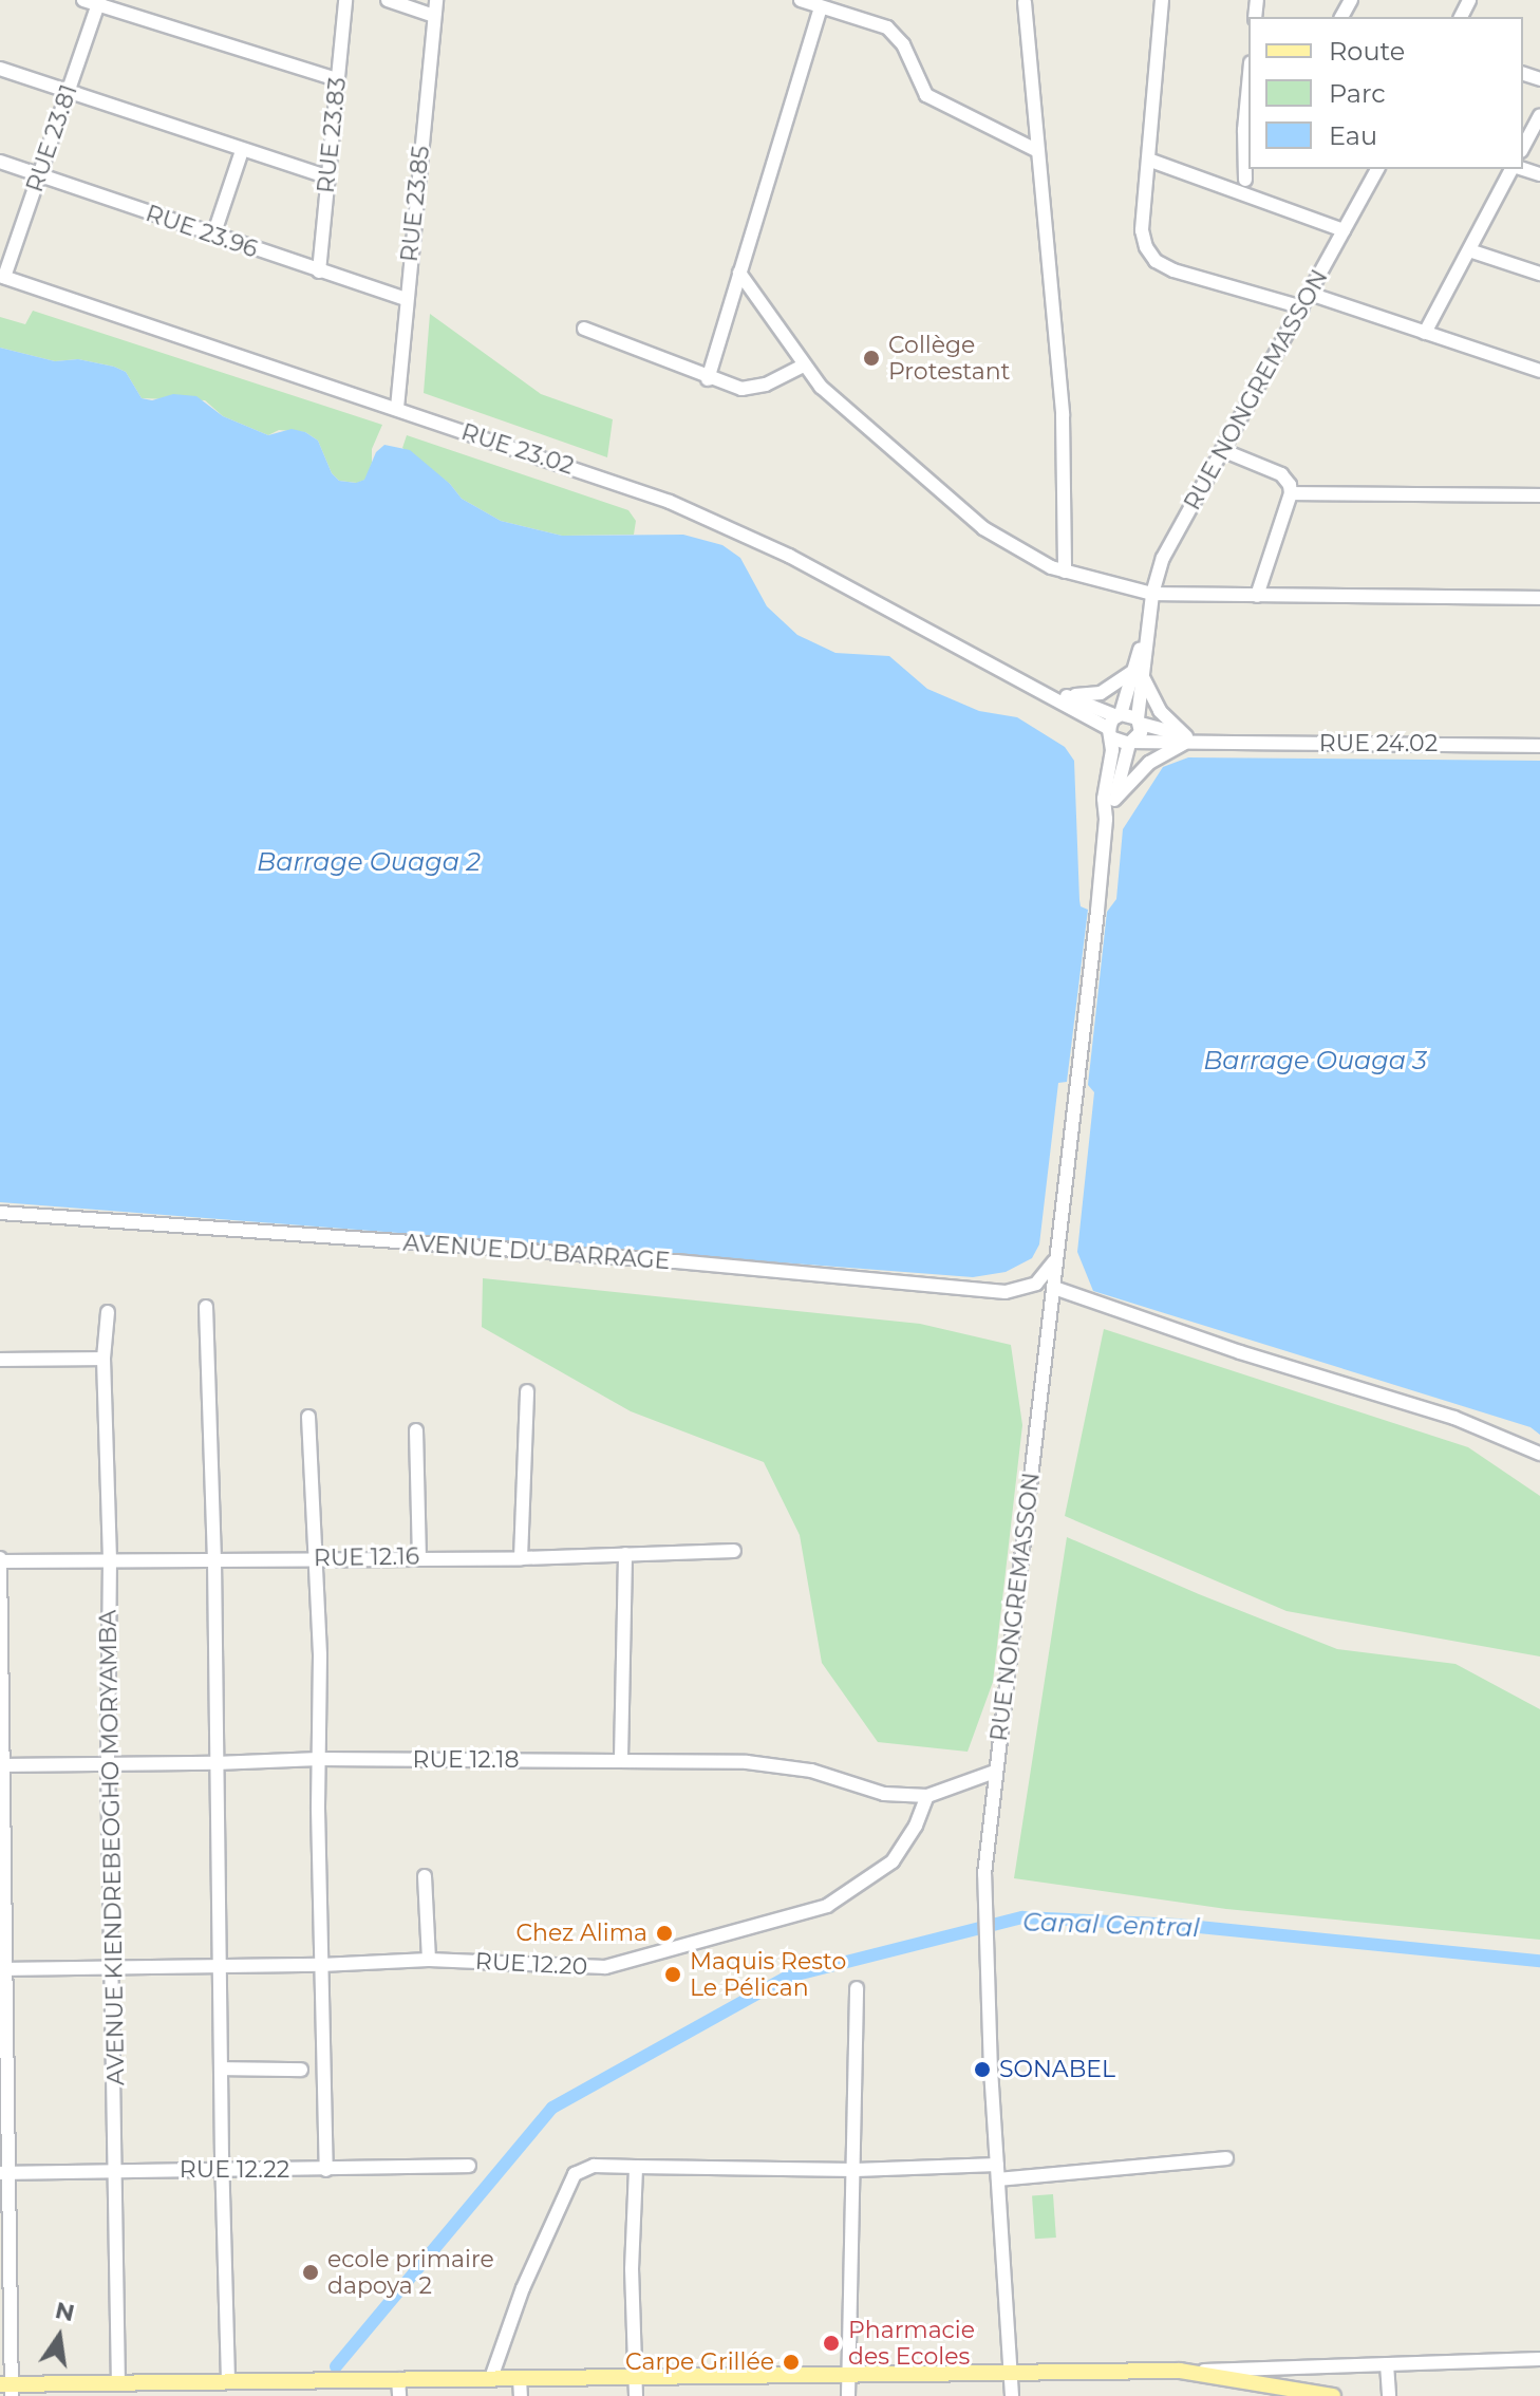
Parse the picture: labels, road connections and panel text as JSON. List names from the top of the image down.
{
  "streets": {
    "street": [
      "RUE 23.83",
      "RUE 23.81",
      "RUE 23.85",
      "RUE 23.96",
      "RUE NONGREMASSON",
      "RUE 23.02",
      "RUE 24.02",
      "AVENUE DU BARRAGE",
      "RUE 12.16",
      "RUE 12.18",
      "AVENUE KIENDREBEOGHO MORYAMBA",
      "RUE 12.20",
      "RUE 12.22"
    ]
  },
  "crossings": [
    ["RUE 23.83", "RUE 23.96"],
    ["RUE 23.81", "RUE 23.96"],
    ["RUE 23.81", "RUE 23.02"],
    ["RUE 23.85", "RUE 23.96"],
    ["RUE 23.85", "RUE 23.02"],
    ["RUE NONGREMASSON", "RUE 23.02"],
    ["RUE NONGREMASSON", "RUE 24.02"],
    ["RUE NONGREMASSON", "AVENUE DU BARRAGE"],
    ["RUE 23.02", "RUE 24.02"],
    ["RUE 12.16", "AVENUE KIENDREBEOGHO MORYAMBA"],
    ["RUE 12.18", "AVENUE KIENDREBEOGHO MORYAMBA"],
    ["RUE 12.18", "RUE 12.20"],
    ["AVENUE KIENDREBEOGHO MORYAMBA", "RUE 12.20"],
    ["AVENUE KIENDREBEOGHO MORYAMBA", "RUE 12.22"]
  ],
  "water": ["Barrage Ouaga 2", "Barrage Ouaga 3", "Canal Central"],
  "places": [
    "Collège Protestant",
    "Chez Alima",
    "Maquis Resto Le Pélican",
    "SONABEL",
    "ecole primaire dapoya 2",
    "Pharmacie des Ecoles",
    "Carpe Grillée"
  ],
  "legend": ["Route", "Parc", "Eau"],
  "north": "top"
}
